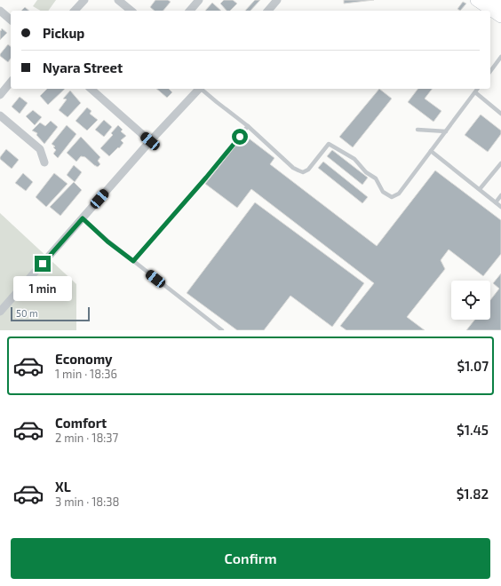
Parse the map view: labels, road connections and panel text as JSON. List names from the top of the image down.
{
  "scale_bar": "50 m",
  "page": {
    "banner": ["Pickup", "Nyara Street"],
    "bubble": "1 min",
    "scale": "50 m",
    "list": [
      {
        "name": "Economy",
        "note": "1 min · 18:36",
        "value": "$1.07"
      },
      {
        "name": "Comfort",
        "note": "2 min · 18:37",
        "value": "$1.45"
      },
      {
        "name": "XL",
        "note": "3 min · 18:38",
        "value": "$1.82"
      }
    ],
    "buttons": "Confirm"
  }
}
